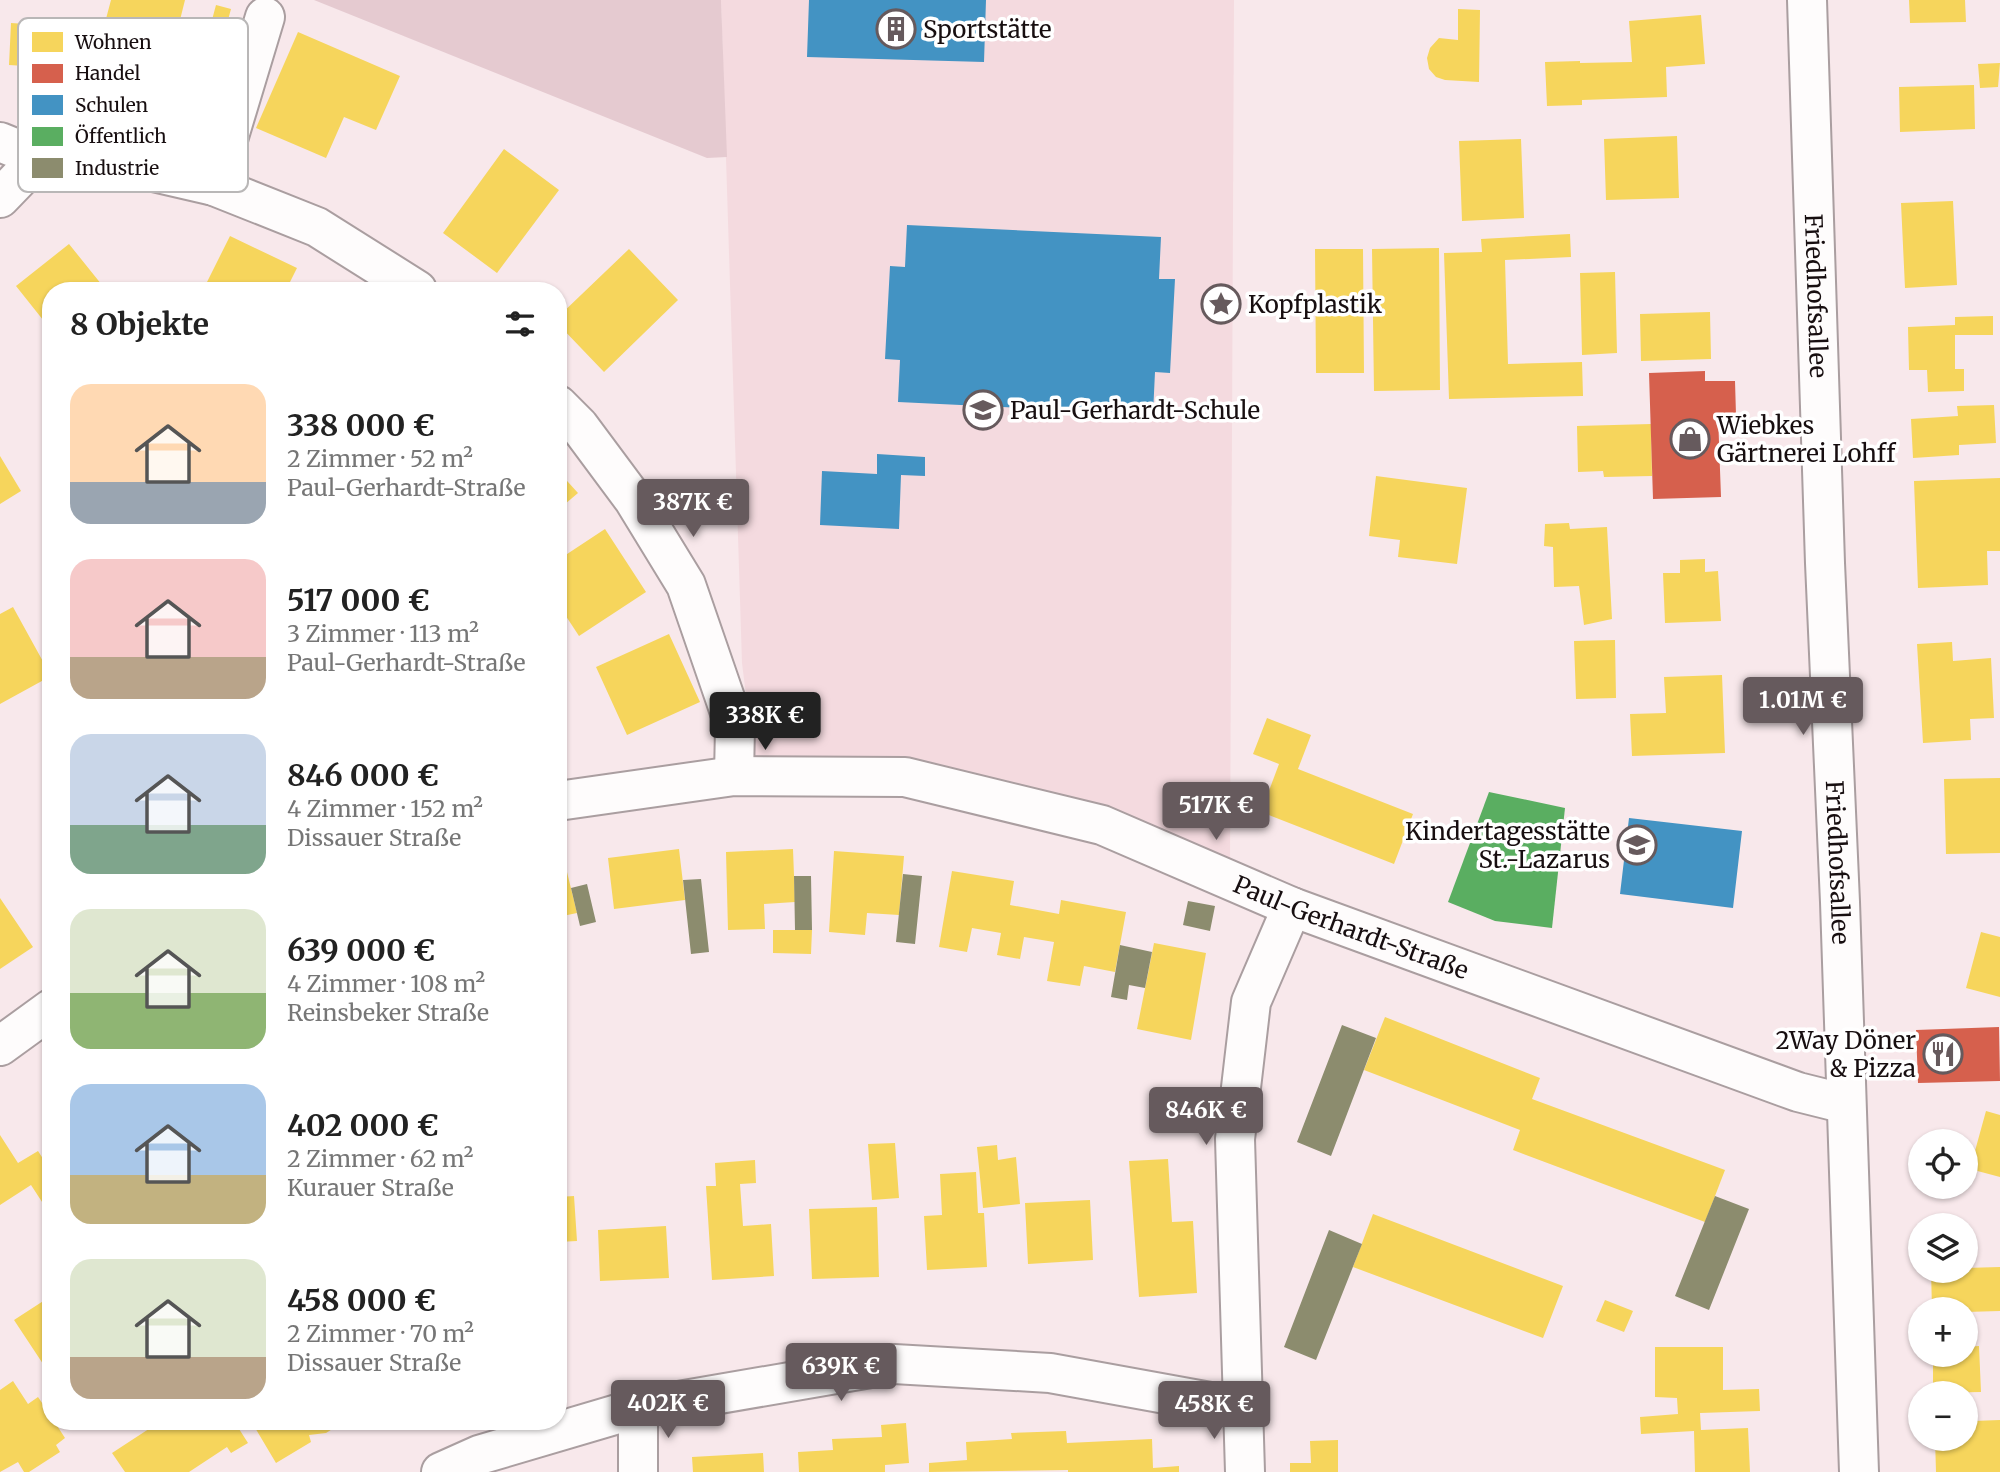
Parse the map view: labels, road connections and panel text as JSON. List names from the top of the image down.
{
  "streets": {
    "street": ["Friedhofsallee", "Paul-Gerhardt-Straße"]
  },
  "crossings": [
    ["Friedhofsallee", "Paul-Gerhardt-Straße"]
  ],
  "places": {
    "building": ["Sportstätte"],
    "place": ["Kopfplastik"],
    "school or university": ["Paul-Gerhardt-Schule", "Kindertagesstätte St.-Lazarus"],
    "shop": ["Wiebkes Gärtnerei Lohff"],
    "restaurant": ["2Way Döner & Pizza"]
  },
  "legend": [
    "Wohnen",
    "Handel",
    "Schulen",
    "Öffentlich",
    "Industrie"
  ],
  "page": {
    "heading": "8 Objekte",
    "list": [
      {
        "name": "338 000 €",
        "note": "2 Zimmer · 52 m² · Paul-Gerhardt-Straße"
      },
      {
        "name": "517 000 €",
        "note": "3 Zimmer · 113 m² · Paul-Gerhardt-Straße"
      },
      {
        "name": "846 000 €",
        "note": "4 Zimmer · 152 m² · Dissauer Straße"
      },
      {
        "name": "639 000 €",
        "note": "4 Zimmer · 108 m² · Reinsbeker Straße"
      },
      {
        "name": "402 000 €",
        "note": "2 Zimmer · 62 m² · Kurauer Straße"
      },
      {
        "name": "458 000 €",
        "note": "2 Zimmer · 70 m² · Dissauer Straße"
      }
    ],
    "price": [
      "387K €",
      "1.01M €",
      "338K €",
      "517K €",
      "846K €",
      "639K €",
      "402K €",
      "458K €"
    ],
    "map_buttons": ["+", "−"]
  }
}
